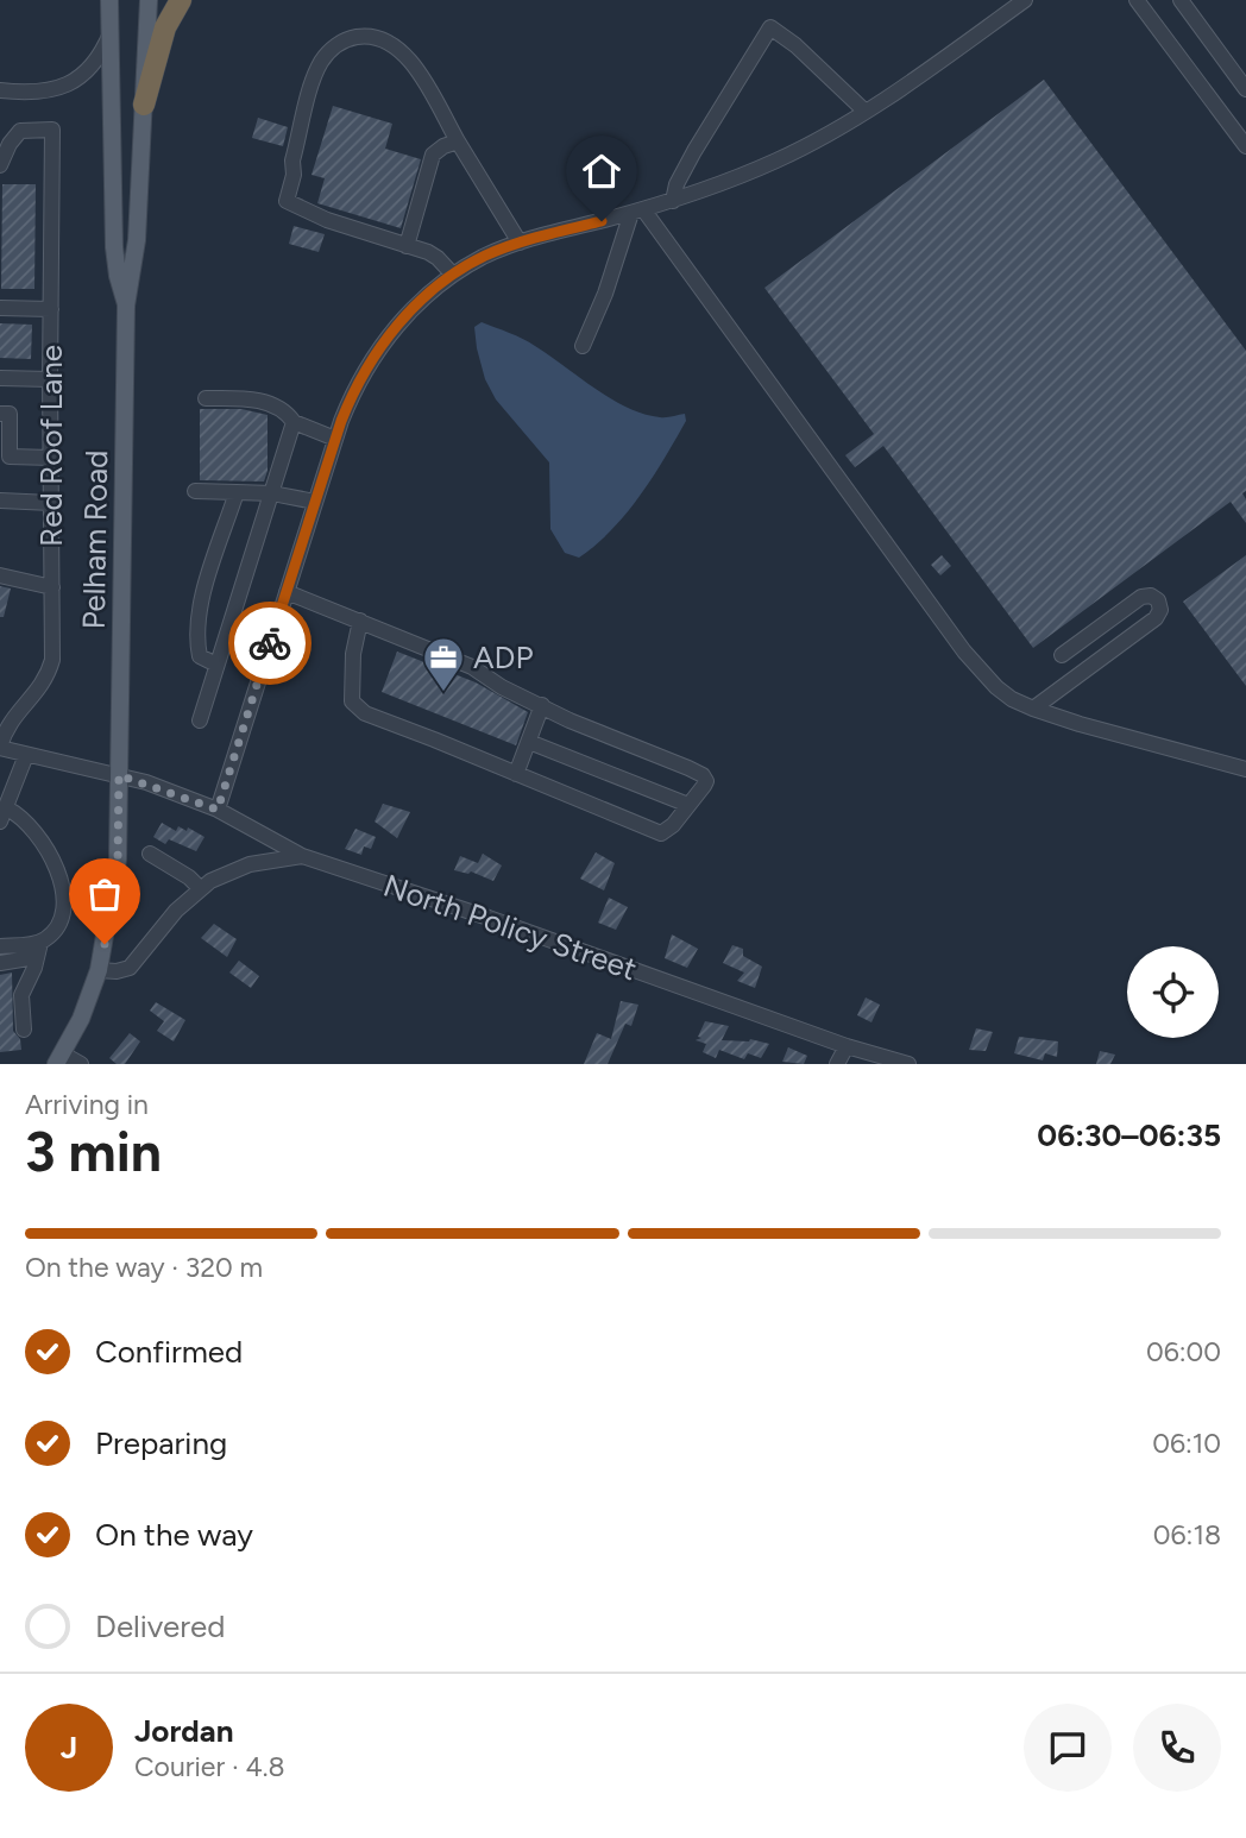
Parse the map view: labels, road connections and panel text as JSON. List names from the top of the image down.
{
  "streets": {
    "main road": ["Pelham Road"],
    "street": ["Red Roof Lane", "North Policy Street"]
  },
  "crossings": [
    ["Red Roof Lane", "North Policy Street"],
    ["Pelham Road", "North Policy Street"]
  ],
  "places": {
    "office": ["ADP"]
  },
  "page": {
    "heading": ["3 min", "Arriving in", "06:30–06:35"],
    "panel": ["Jordan", "Courier · 4.8"],
    "bar": "On the way · 320 m",
    "list": [
      ["Confirmed", "06:00"],
      ["Preparing", "06:10"],
      ["On the way", "06:18"],
      "Delivered"
    ],
    "round": "J"
  }
}
